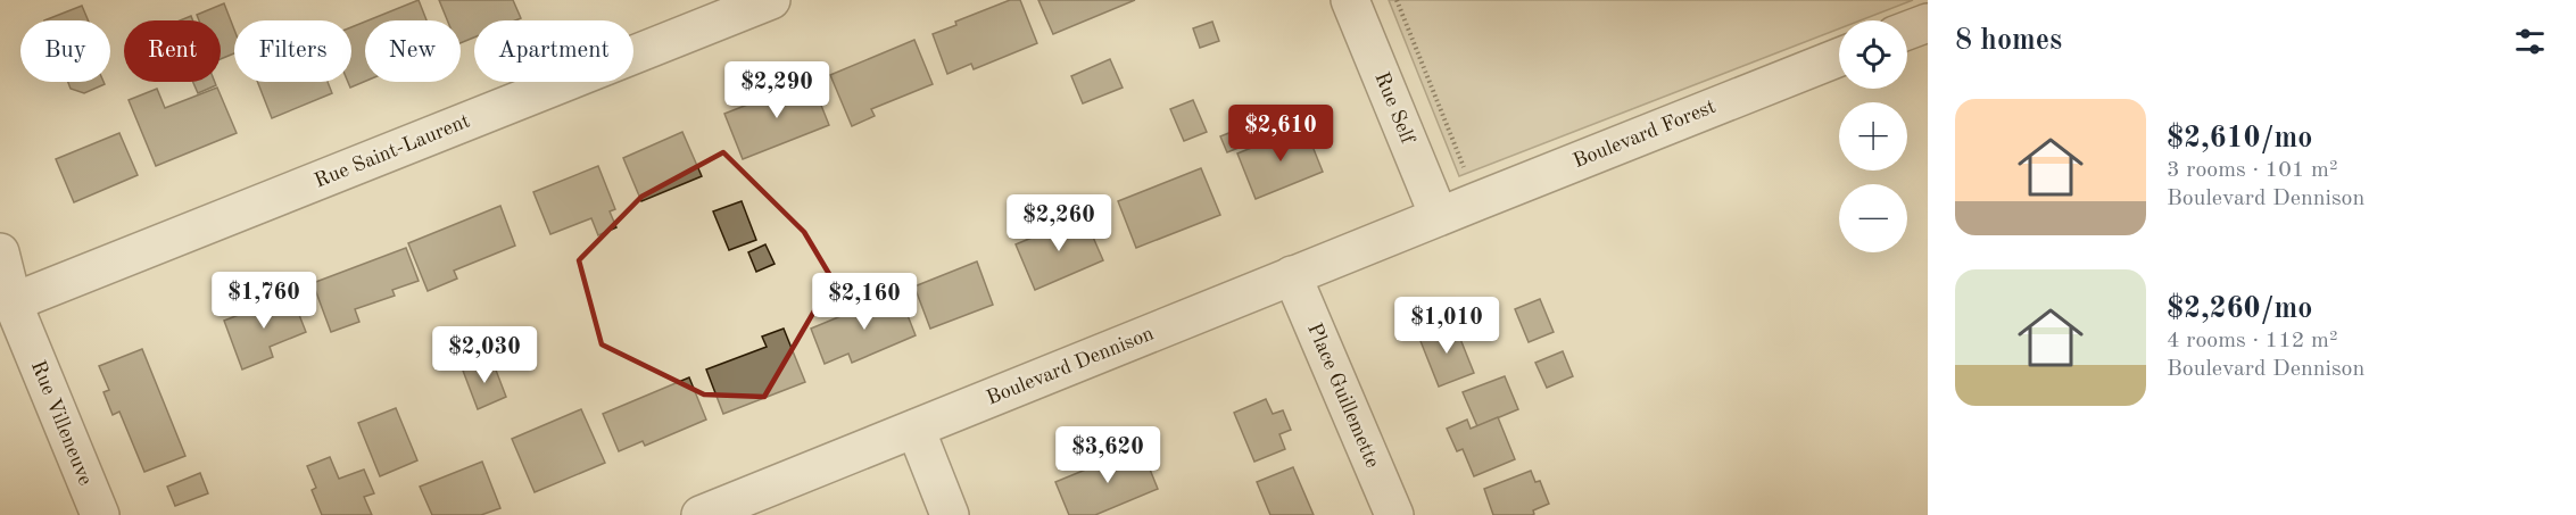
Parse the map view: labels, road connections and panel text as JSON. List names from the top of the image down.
{
  "streets": {
    "street": [
      "Rue Self",
      "Boulevard Forest",
      "Rue Saint-Laurent",
      "Boulevard Dennison",
      "Place Guillemette",
      "Rue Villeneuve"
    ]
  },
  "crossings": [
    ["Rue Self", "Boulevard Forest"],
    ["Rue Self", "Boulevard Dennison"],
    ["Boulevard Forest", "Boulevard Dennison"],
    ["Rue Saint-Laurent", "Rue Villeneuve"],
    ["Boulevard Dennison", "Place Guillemette"]
  ],
  "page": {
    "heading": "8 homes",
    "map_buttons": ["+", "−"],
    "chip": [
      "Buy",
      "Rent",
      "Filters",
      "New",
      "Apartment"
    ],
    "price": [
      "$2,290",
      "$2,610",
      "$2,260",
      "$1,760",
      "$2,160",
      "$1,010",
      "$2,030",
      "$3,620"
    ],
    "list": [
      {
        "name": "$2,610/mo",
        "note": "3 rooms · 101 m² · Boulevard Dennison"
      },
      {
        "name": "$2,260/mo",
        "note": "4 rooms · 112 m² · Boulevard Dennison"
      }
    ]
  }
}
